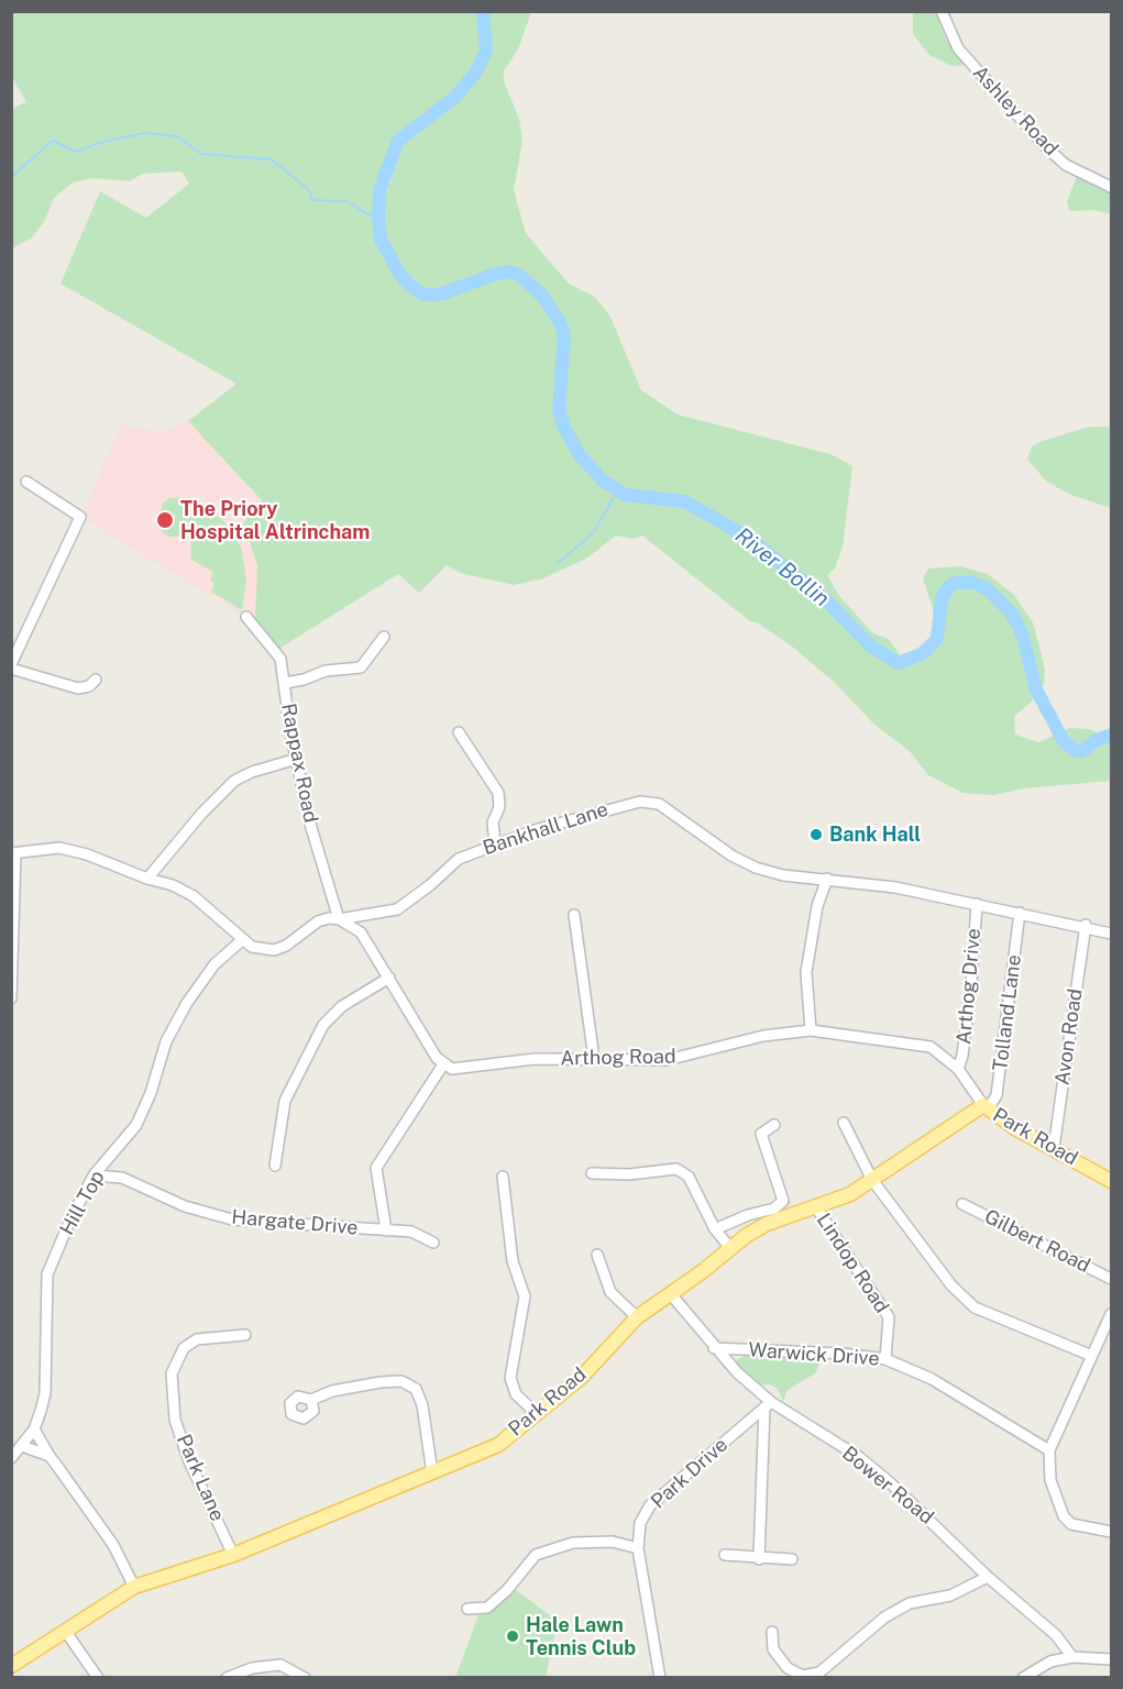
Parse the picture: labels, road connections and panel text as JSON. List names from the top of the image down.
{
  "streets": {
    "main road": ["Park Road"],
    "street": [
      "Ashley Road",
      "Rappax Road",
      "Bankhall Lane",
      "Arthog Drive",
      "Tolland Lane",
      "Avon Road",
      "Arthog Road",
      "Hill Top",
      "Hargate Drive",
      "Gilbert Road",
      "Lindop Road",
      "Warwick Drive",
      "Park Drive",
      "Park Lane",
      "Bower Road"
    ]
  },
  "crossings": [
    ["Rappax Road", "Bankhall Lane"],
    ["Bankhall Lane", "Arthog Drive"],
    ["Bankhall Lane", "Tolland Lane"],
    ["Bankhall Lane", "Avon Road"],
    ["Bankhall Lane", "Hill Top"],
    ["Arthog Drive", "Arthog Road"],
    ["Tolland Lane", "Arthog Road"],
    ["Tolland Lane", "Park Road"],
    ["Avon Road", "Park Road"],
    ["Arthog Road", "Park Road"],
    ["Park Road", "Lindop Road"],
    ["Park Road", "Park Lane"],
    ["Park Road", "Bower Road"],
    ["Hill Top", "Hargate Drive"],
    ["Lindop Road", "Warwick Drive"],
    ["Warwick Drive", "Bower Road"],
    ["Park Drive", "Bower Road"]
  ],
  "water": ["River Bollin"],
  "places": ["The Priory Hospital Altrincham", "Bank Hall", "Hale Lawn Tennis Club"]
}
